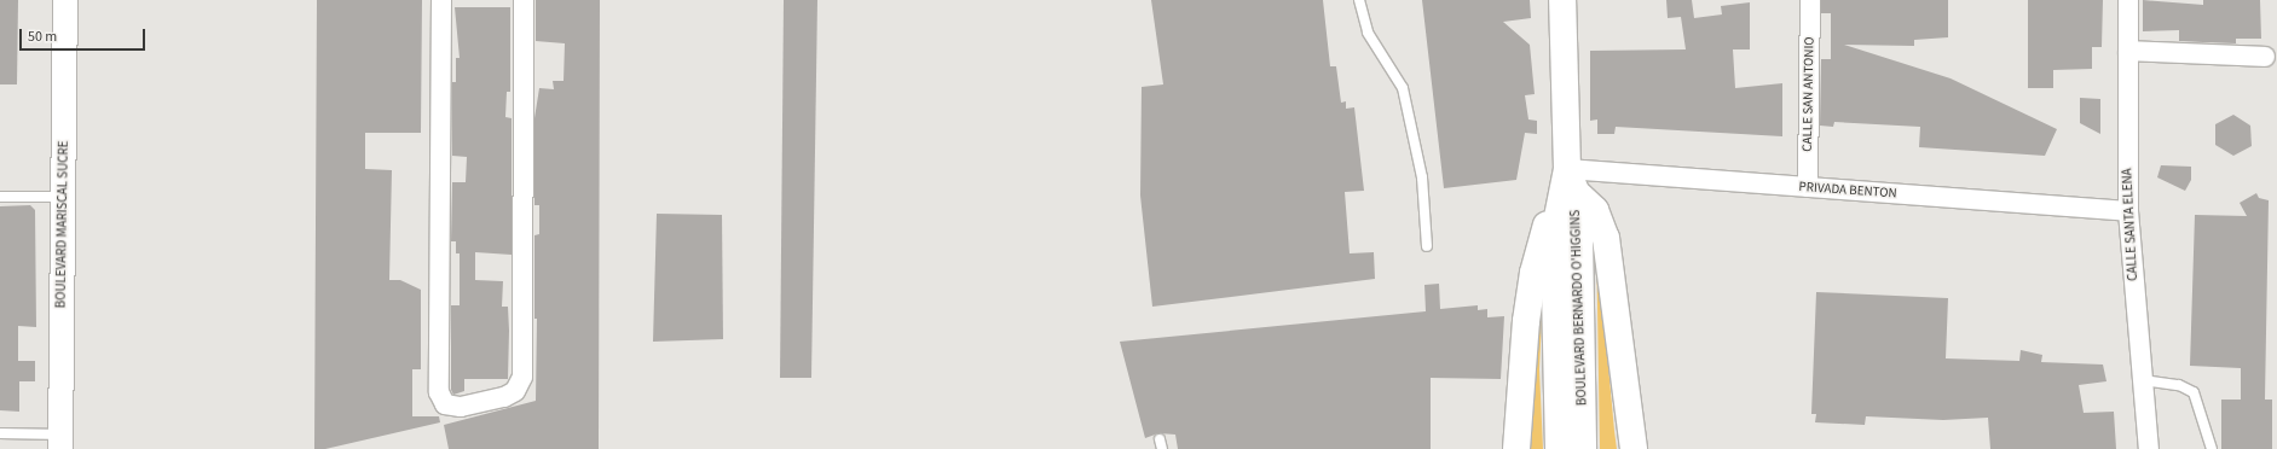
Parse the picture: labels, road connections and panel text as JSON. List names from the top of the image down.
{
  "streets": {
    "main road": ["BOULEVARD BERNARDO O'HIGGINS"],
    "street": [
      "CALLE SAN ANTONIO",
      "PRIVADA BENTON",
      "BOULEVARD MARISCAL SUCRE",
      "CALLE SANTA ELENA"
    ]
  },
  "crossings": [
    ["CALLE SAN ANTONIO", "PRIVADA BENTON"],
    ["PRIVADA BENTON", "CALLE SANTA ELENA"],
    ["PRIVADA BENTON", "BOULEVARD BERNARDO O'HIGGINS"]
  ],
  "scale_bar": "50 m"
}
